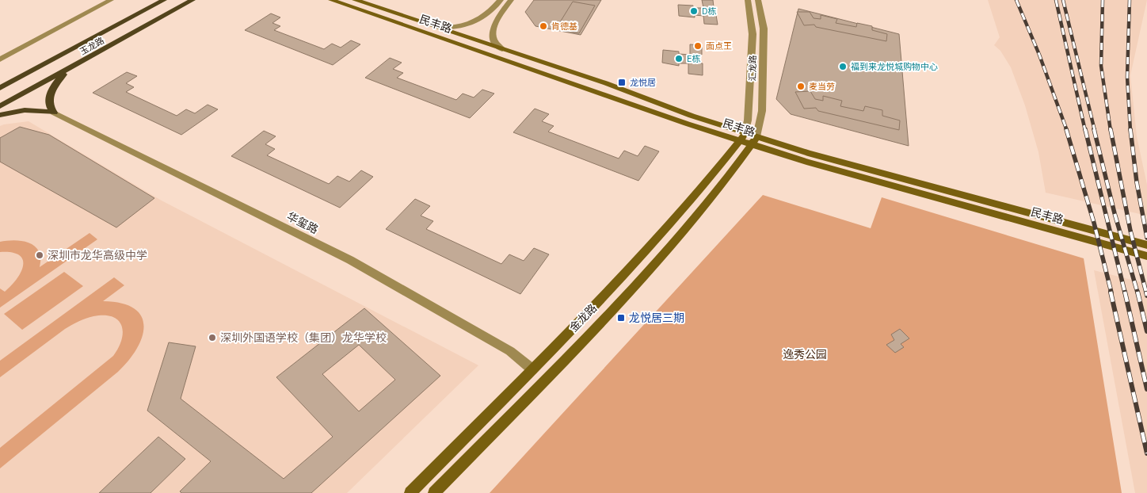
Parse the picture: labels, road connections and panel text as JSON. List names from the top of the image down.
{
  "streets": {
    "main road": ["民丰路", "玉龙路", "金龙路"],
    "street": ["汇龙路", "华玺路"]
  },
  "crossings": [
    ["民丰路", "汇龙路"],
    ["民丰路", "金龙路"],
    ["汇龙路", "金龙路"],
    ["华玺路", "金龙路"]
  ],
  "parks": ["逸秀公园"],
  "places": {
    "other": [
      "D栋",
      "肯德基",
      "面点王",
      "E栋",
      "福到来龙悦城购物中心",
      "麦当劳",
      "深圳市龙华高级中学",
      "深圳外国语学校（集团）龙华学校"
    ],
    "transit": ["龙悦居", "龙悦居三期"]
  }
}
